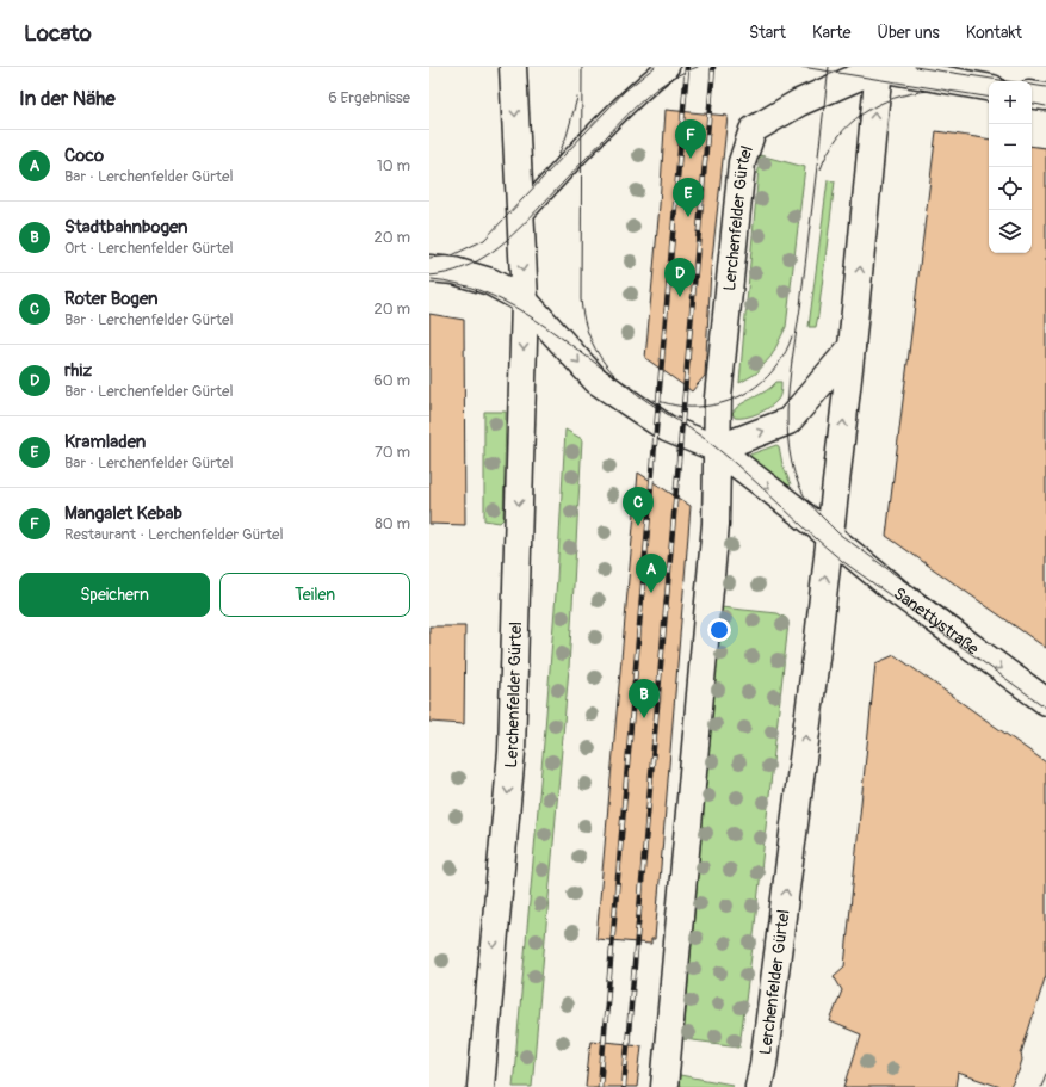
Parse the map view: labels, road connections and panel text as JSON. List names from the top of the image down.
{
  "streets": {
    "street": ["Lerchenfelder Gürtel", "Sanettystraße"]
  },
  "crossings": [
    ["Lerchenfelder Gürtel", "Sanettystraße"]
  ],
  "one_way": ["Sanettystraße"],
  "page": {
    "header": "Locato",
    "nav": [
      "Start",
      "Karte",
      "Über uns",
      "Kontakt"
    ],
    "heading": ["In der Nähe", "6 Ergebnisse"],
    "map_buttons": ["+", "−"],
    "pins": [
      "F",
      "E",
      "D",
      "C",
      "A",
      "B"
    ],
    "list": [
      {
        "mark": "A",
        "name": "Coco",
        "note": "Bar · Lerchenfelder Gürtel",
        "value": "10 m"
      },
      {
        "mark": "B",
        "name": "Stadtbahnbogen",
        "note": "Ort · Lerchenfelder Gürtel",
        "value": "20 m"
      },
      {
        "mark": "C",
        "name": "Roter Bogen",
        "note": "Bar · Lerchenfelder Gürtel",
        "value": "20 m"
      },
      {
        "mark": "D",
        "name": "rhiz",
        "note": "Bar · Lerchenfelder Gürtel",
        "value": "60 m"
      },
      {
        "mark": "E",
        "name": "Kramladen",
        "note": "Bar · Lerchenfelder Gürtel",
        "value": "70 m"
      },
      {
        "mark": "F",
        "name": "Mangalet Kebab",
        "note": "Restaurant · Lerchenfelder Gürtel",
        "value": "80 m"
      }
    ],
    "buttons": ["Speichern", "Teilen"]
  }
}
